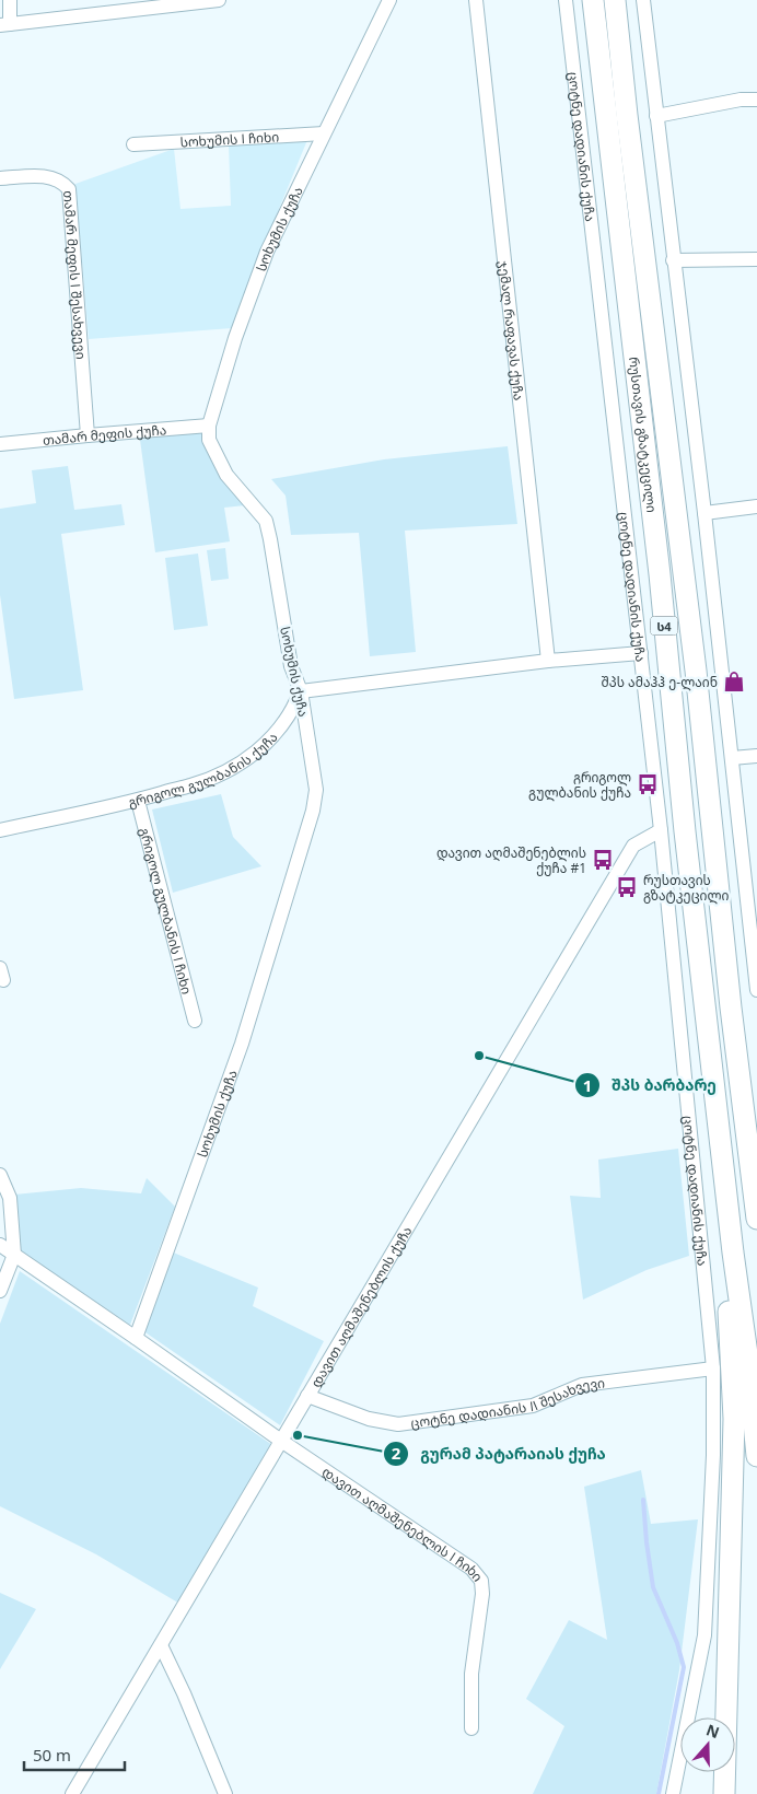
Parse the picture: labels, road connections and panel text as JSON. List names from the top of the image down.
{
  "streets": {
    "highway": ["რუსთავის გზატკეცილი", "ს4"],
    "street": [
      "სოხუმის I ჩიხი",
      "ცოტნე დადიანის ქუჩა",
      "სოხუმის ქუჩა",
      "თამარ მეფის I შესახვევი",
      "ჯემალ რაფავას ქუჩა",
      "თამარ მეფის ქუჩა",
      "გრიგოლ გულბანის ქუჩა",
      "გრიგოლ გულბანის I ჩიხი",
      "დავით აღმაშენებლის ქუჩა",
      "ცოტნე დადიანის II შესახვევი",
      "დავით აღმაშენებლის I ჩიხი"
    ]
  },
  "crossings": [
    ["სოხუმის I ჩიხი", "სოხუმის ქუჩა"],
    ["ცოტნე დადიანის ქუჩა", "დავით აღმაშენებლის ქუჩა"],
    ["ცოტნე დადიანის ქუჩა", "ცოტნე დადიანის II შესახვევი"],
    ["სოხუმის ქუჩა", "თამარ მეფის ქუჩა"],
    ["სოხუმის ქუჩა", "გრიგოლ გულბანის ქუჩა"],
    ["სოხუმის ქუჩა", "დავით აღმაშენებლის I ჩიხი"],
    ["თამარ მეფის I შესახვევი", "თამარ მეფის ქუჩა"],
    ["გრიგოლ გულბანის ქუჩა", "გრიგოლ გულბანის I ჩიხი"],
    ["დავით აღმაშენებლის ქუჩა", "ცოტნე დადიანის II შესახვევი"],
    ["დავით აღმაშენებლის ქუჩა", "დავით აღმაშენებლის I ჩიხი"]
  ],
  "places": {
    "shop": ["შპს ამაჰჰ ე-ლაინ"],
    "bus stop": ["გრიგოლ გულბანის ქუჩა", "დავით აღმაშენებლის ქუჩა #1", "რუსთავის გზატკეცილი"],
    "other": ["შპს ბარბარე", "გურამ პატარაიას ქუჩა"]
  },
  "scale_bar": "50 m",
  "north": "top"
}
